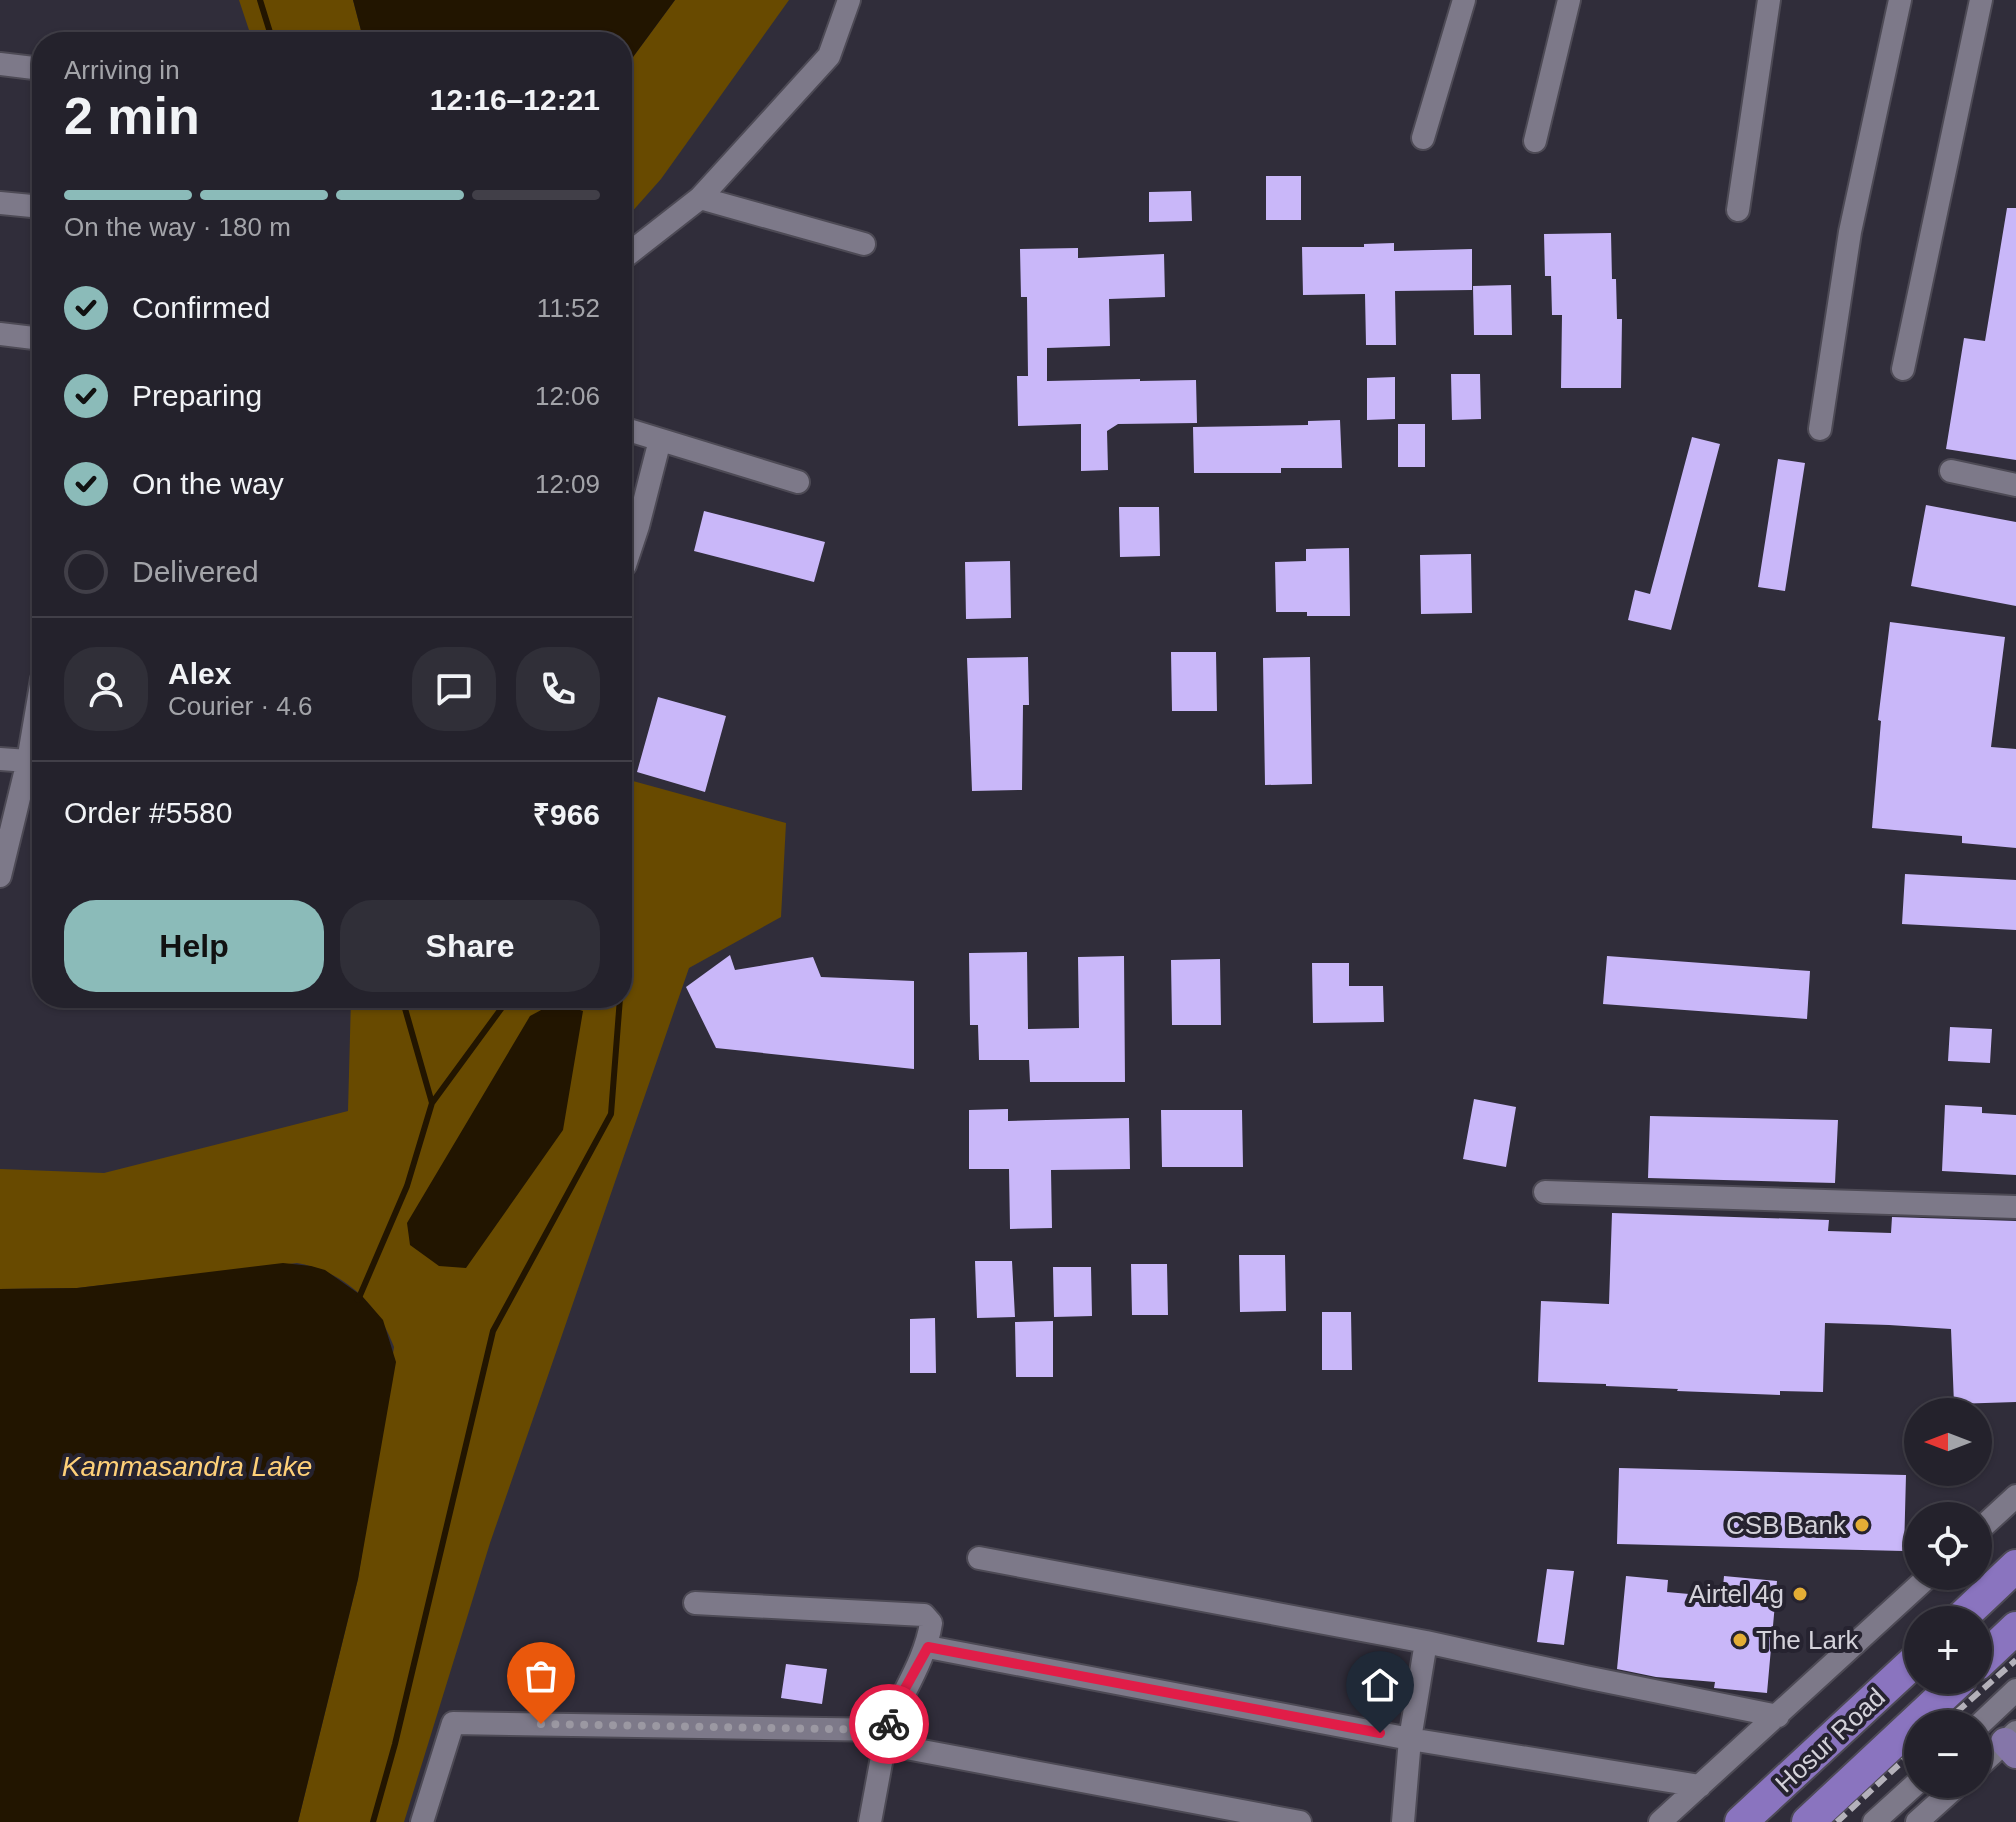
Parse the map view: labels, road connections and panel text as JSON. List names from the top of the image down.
{
  "streets": {
    "highway": ["Hosur Road"]
  },
  "water": ["Kammasandra Lake"],
  "places": ["CSB Bank", "Airtel 4g", "The Lark"],
  "north": "left",
  "page": {
    "heading": ["2 min", "Arriving in", "12:16–12:21"],
    "panel": [
      "Alex",
      "Courier · 4.6",
      "Order #5580",
      "₹966"
    ],
    "bar": "On the way · 180 m",
    "list": [
      ["Confirmed", "11:52"],
      ["Preparing", "12:06"],
      ["On the way", "12:09"],
      "Delivered"
    ],
    "buttons": ["Help", "Share"],
    "map_buttons": ["+", "−"]
  }
}
